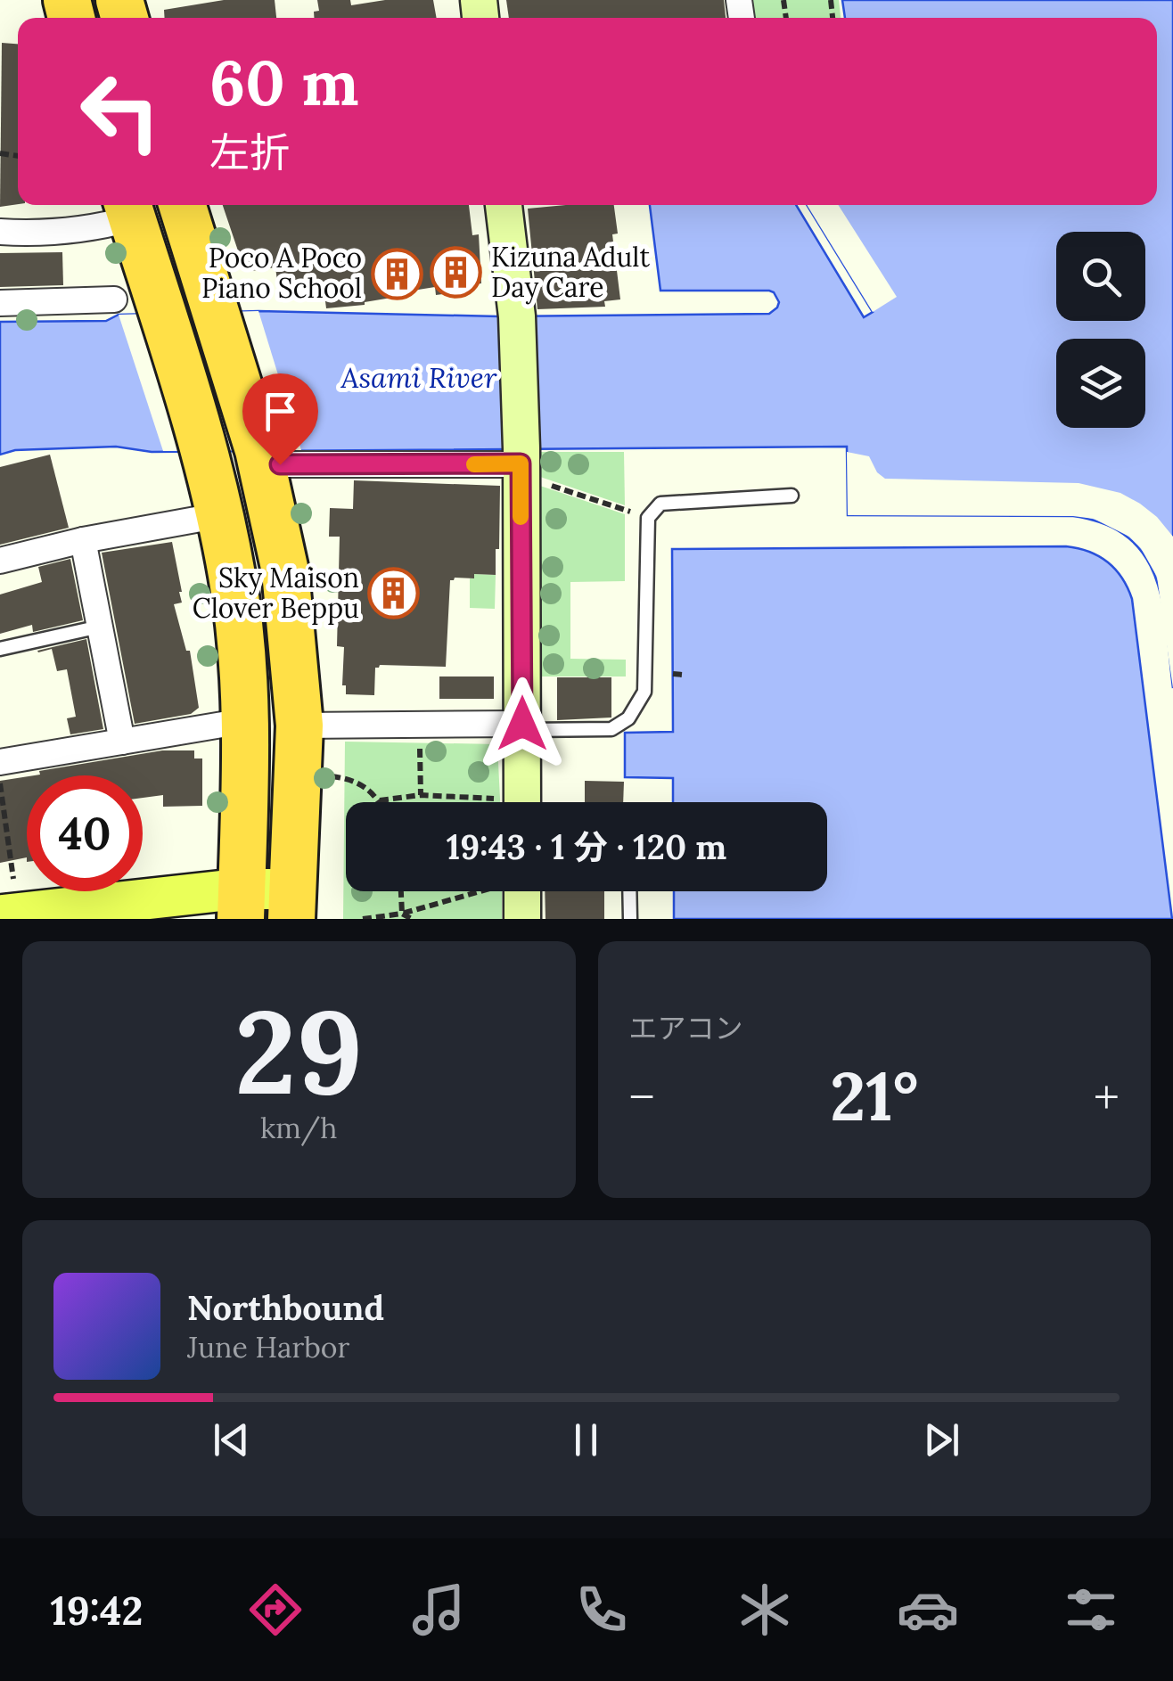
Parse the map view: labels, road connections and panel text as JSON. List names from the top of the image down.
{
  "water": ["Asami River"],
  "places": {
    "building": ["Kizuna Adult Day Care", "Poco A Poco Piano School", "Sky Maison Clover Beppu"]
  },
  "page": {
    "turn": ["60 m", "左折"],
    "limit": "40",
    "trip": "19:43 · 1 分 · 120 m",
    "tile": [
      ["29", "km/h"],
      "エアコン"
    ],
    "heat": ["−", "21°", "+"],
    "song": ["Northbound", "June Harbor"],
    "tabs": "19:42"
  }
}
